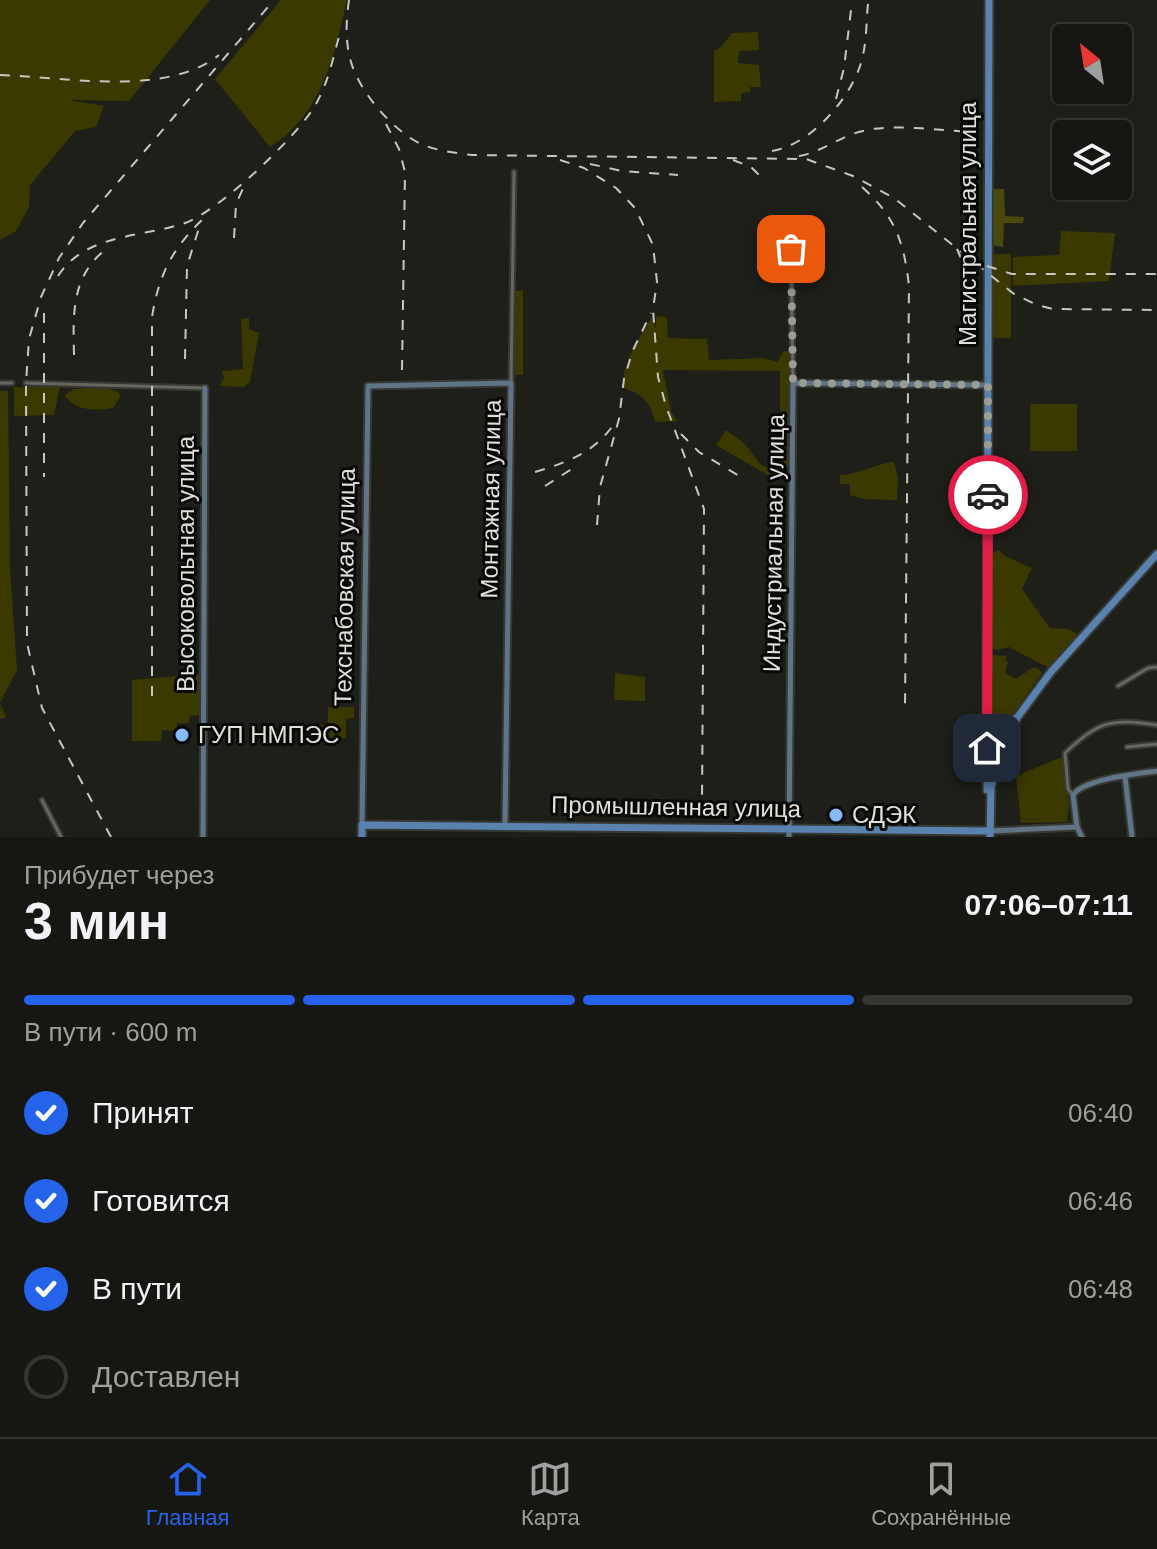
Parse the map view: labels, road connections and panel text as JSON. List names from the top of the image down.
{
  "streets": {
    "main road": ["Магистральная улица", "Техснабовская улица", "Промышленная улица"],
    "street": ["Монтажная улица", "Индустриальная улица", "Высоковольтная улица"]
  },
  "crossings": [
    ["Магистральная улица", "Промышленная улица"],
    ["Монтажная улица", "Техснабовская улица"],
    ["Монтажная улица", "Промышленная улица"],
    ["Индустриальная улица", "Промышленная улица"],
    ["Техснабовская улица", "Промышленная улица"]
  ],
  "places": ["ГУП НМПЭС", "СДЭК"],
  "north": "top left",
  "page": {
    "heading": ["3 мин", "Прибудет через", "07:06–07:11"],
    "bar": "В пути · 600 m",
    "list": [
      ["Принят", "06:40"],
      ["Готовится", "06:46"],
      ["В пути", "06:48"],
      "Доставлен"
    ],
    "tabs": ["Главная", "Карта", "Сохранённые"]
  }
}
